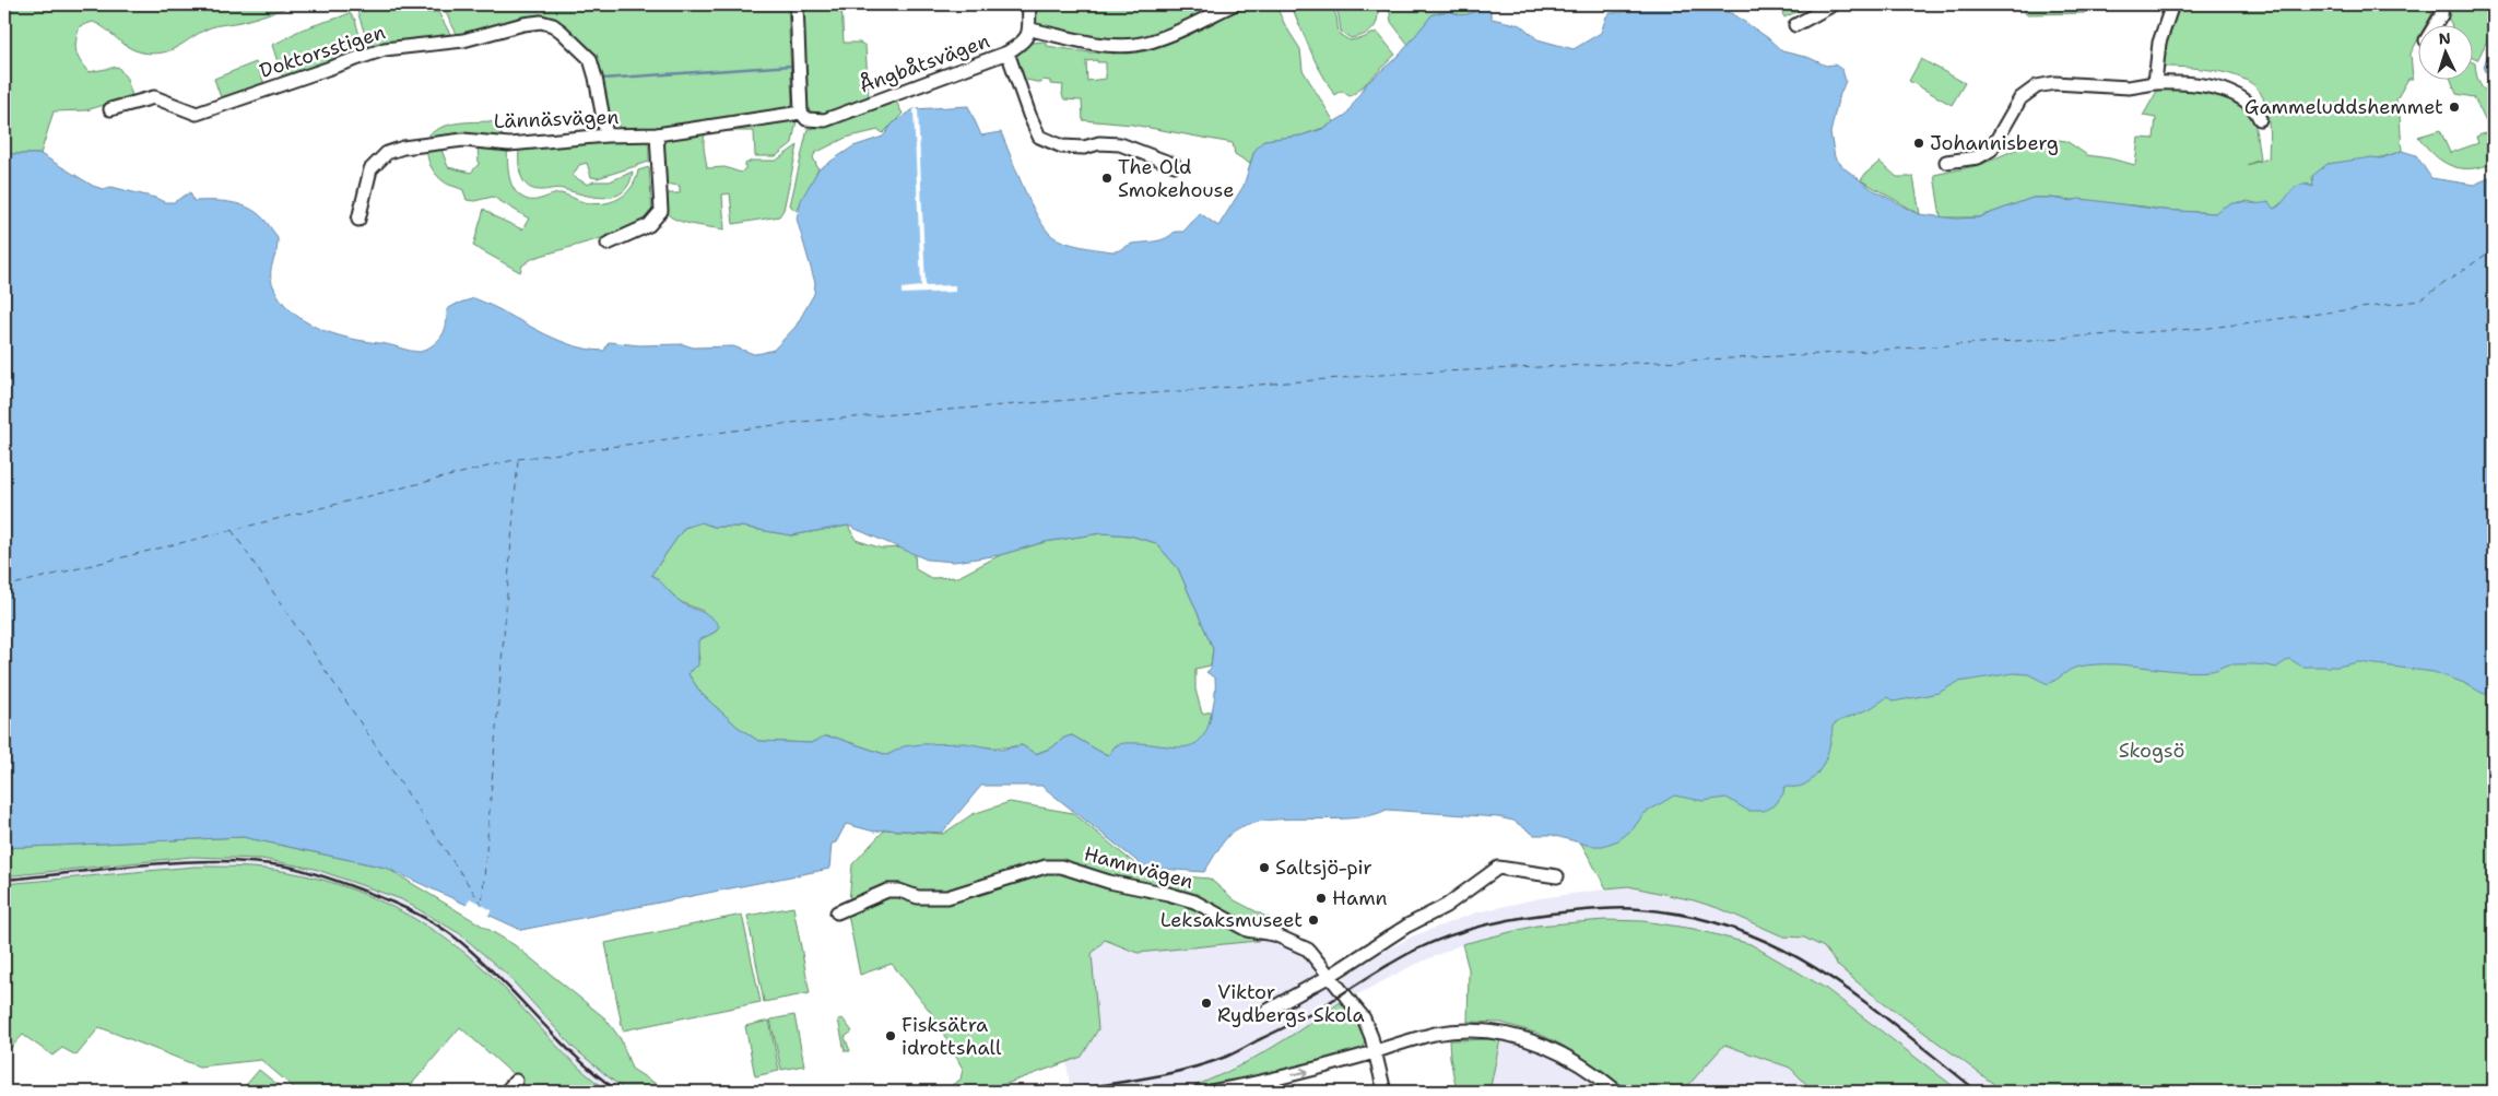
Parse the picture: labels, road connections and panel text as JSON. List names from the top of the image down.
{
  "streets": {
    "street": [
      "Doktorsstigen",
      "Ångbåtsvägen",
      "Lännäsvägen",
      "Hamnvägen"
    ]
  },
  "crossings": [
    ["Doktorsstigen", "Lännäsvägen"],
    ["Ångbåtsvägen", "Lännäsvägen"]
  ],
  "parks": ["Skogsö"],
  "places": [
    "Gammeluddshemmet",
    "Johannisberg",
    "The Old Smokehouse",
    "Saltsjö-pir",
    "Hamn",
    "Leksaksmuseet",
    "Viktor Rydbergs Skola",
    "Fisksätra idrottshall"
  ],
  "north": "top"
}
